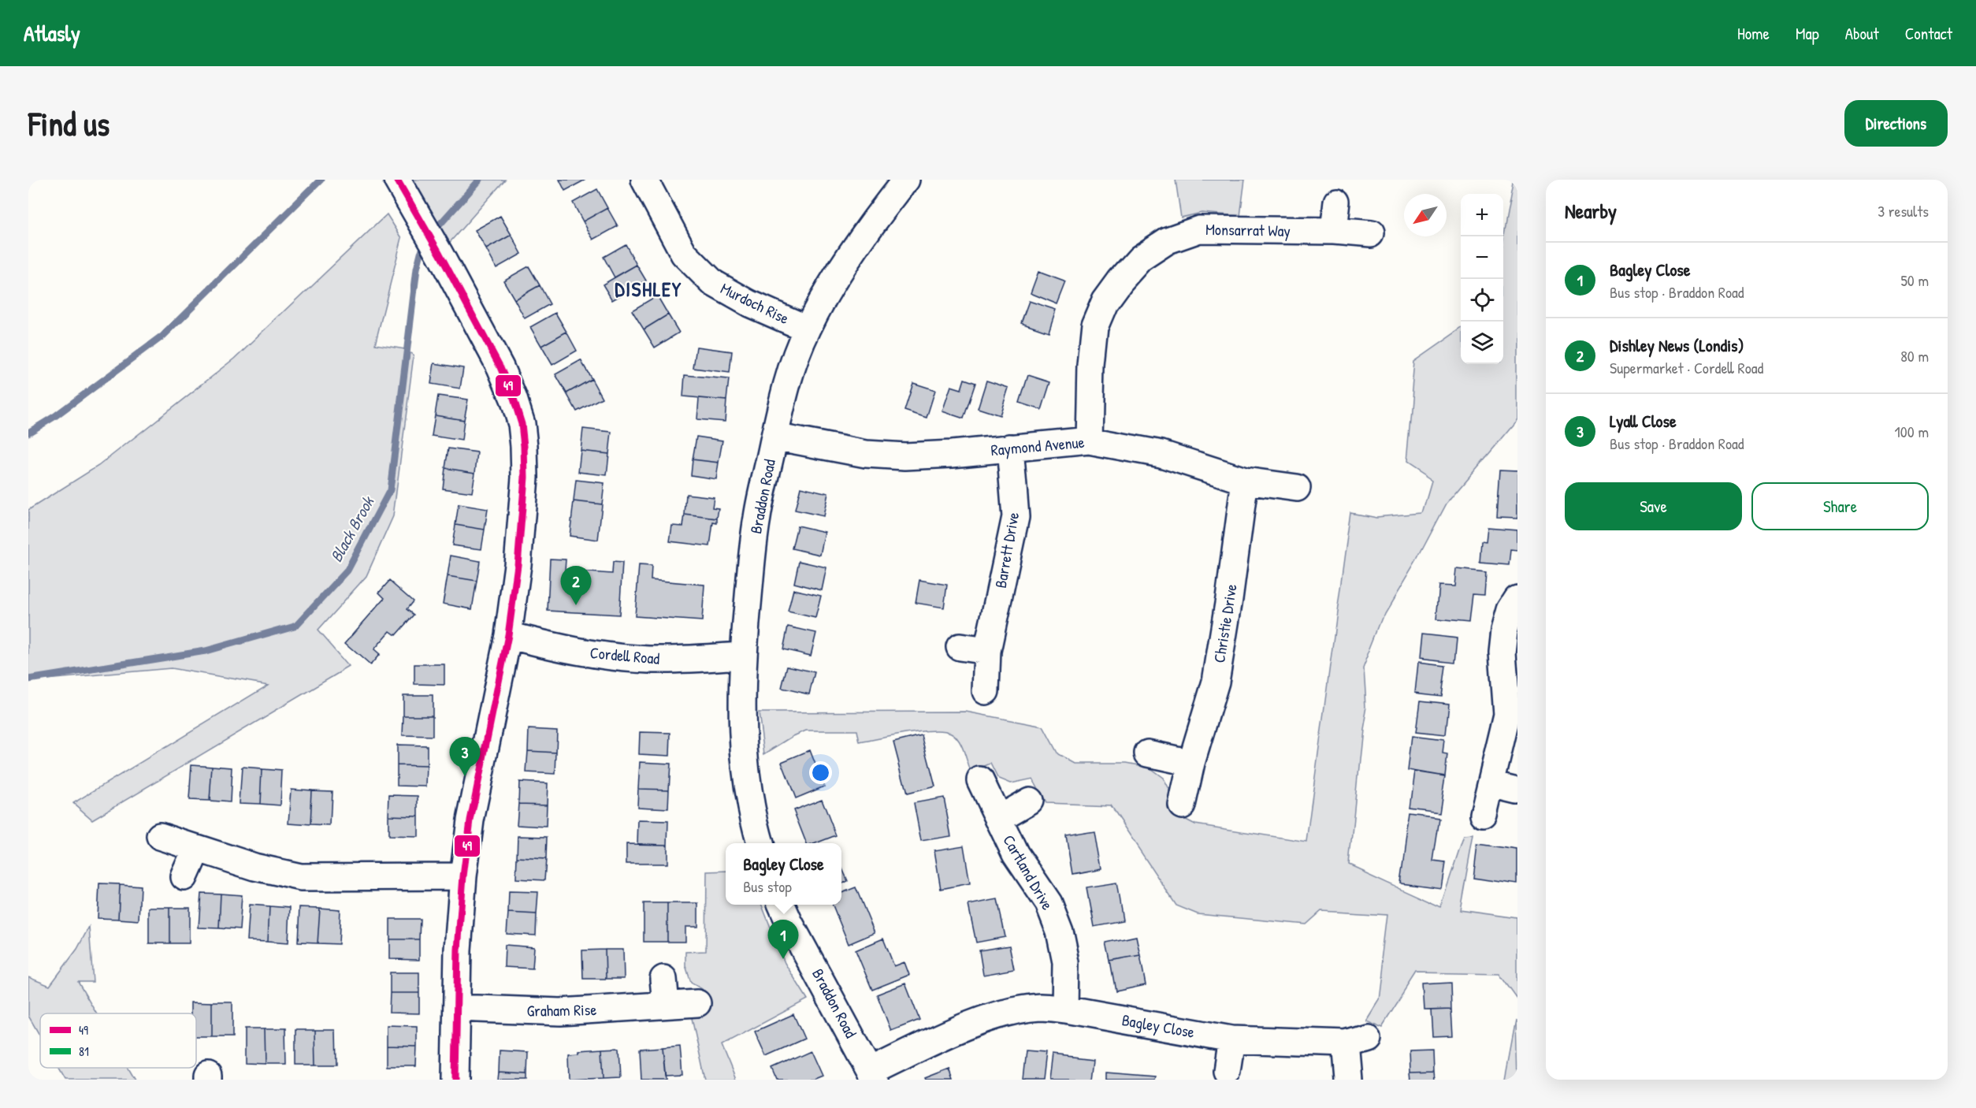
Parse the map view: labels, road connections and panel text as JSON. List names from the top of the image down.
{
  "streets": {
    "street": [
      "Monsarrat Way",
      "Murdoch Rise",
      "Raymond Avenue",
      "Braddon Road",
      "Barrett Drive",
      "Christie Drive",
      "Cordell Road",
      "Cartland Drive",
      "Graham Rise",
      "Bagley Close"
    ]
  },
  "crossings": [
    ["Monsarrat Way", "Raymond Avenue"],
    ["Murdoch Rise", "Braddon Road"],
    ["Raymond Avenue", "Braddon Road"],
    ["Raymond Avenue", "Barrett Drive"],
    ["Raymond Avenue", "Christie Drive"],
    ["Braddon Road", "Cordell Road"],
    ["Braddon Road", "Bagley Close"],
    ["Cartland Drive", "Bagley Close"]
  ],
  "districts": ["DISHLEY"],
  "water": ["Black Brook"],
  "lines": ["transit line 49"],
  "legend": ["49", "81"],
  "north": "bottom left",
  "page": {
    "header": "Atlasly",
    "nav": [
      "Home",
      "Map",
      "About",
      "Contact"
    ],
    "buttons": [
      "Directions",
      ["Save", "Share"]
    ],
    "title": "Find us",
    "heading": ["Nearby", "3 results"],
    "map_buttons": ["+", "−"],
    "list": [
      {
        "mark": "1",
        "name": "Bagley Close",
        "note": "Bus stop · Braddon Road",
        "value": "50 m"
      },
      {
        "mark": "2",
        "name": "Dishley News (Londis)",
        "note": "Supermarket · Cordell Road",
        "value": "80 m"
      },
      {
        "mark": "3",
        "name": "Lyall Close",
        "note": "Bus stop · Braddon Road",
        "value": "100 m"
      }
    ],
    "pins": ["2", "3", "1"],
    "popup": ["Bagley Close", "Bus stop"]
  }
}
